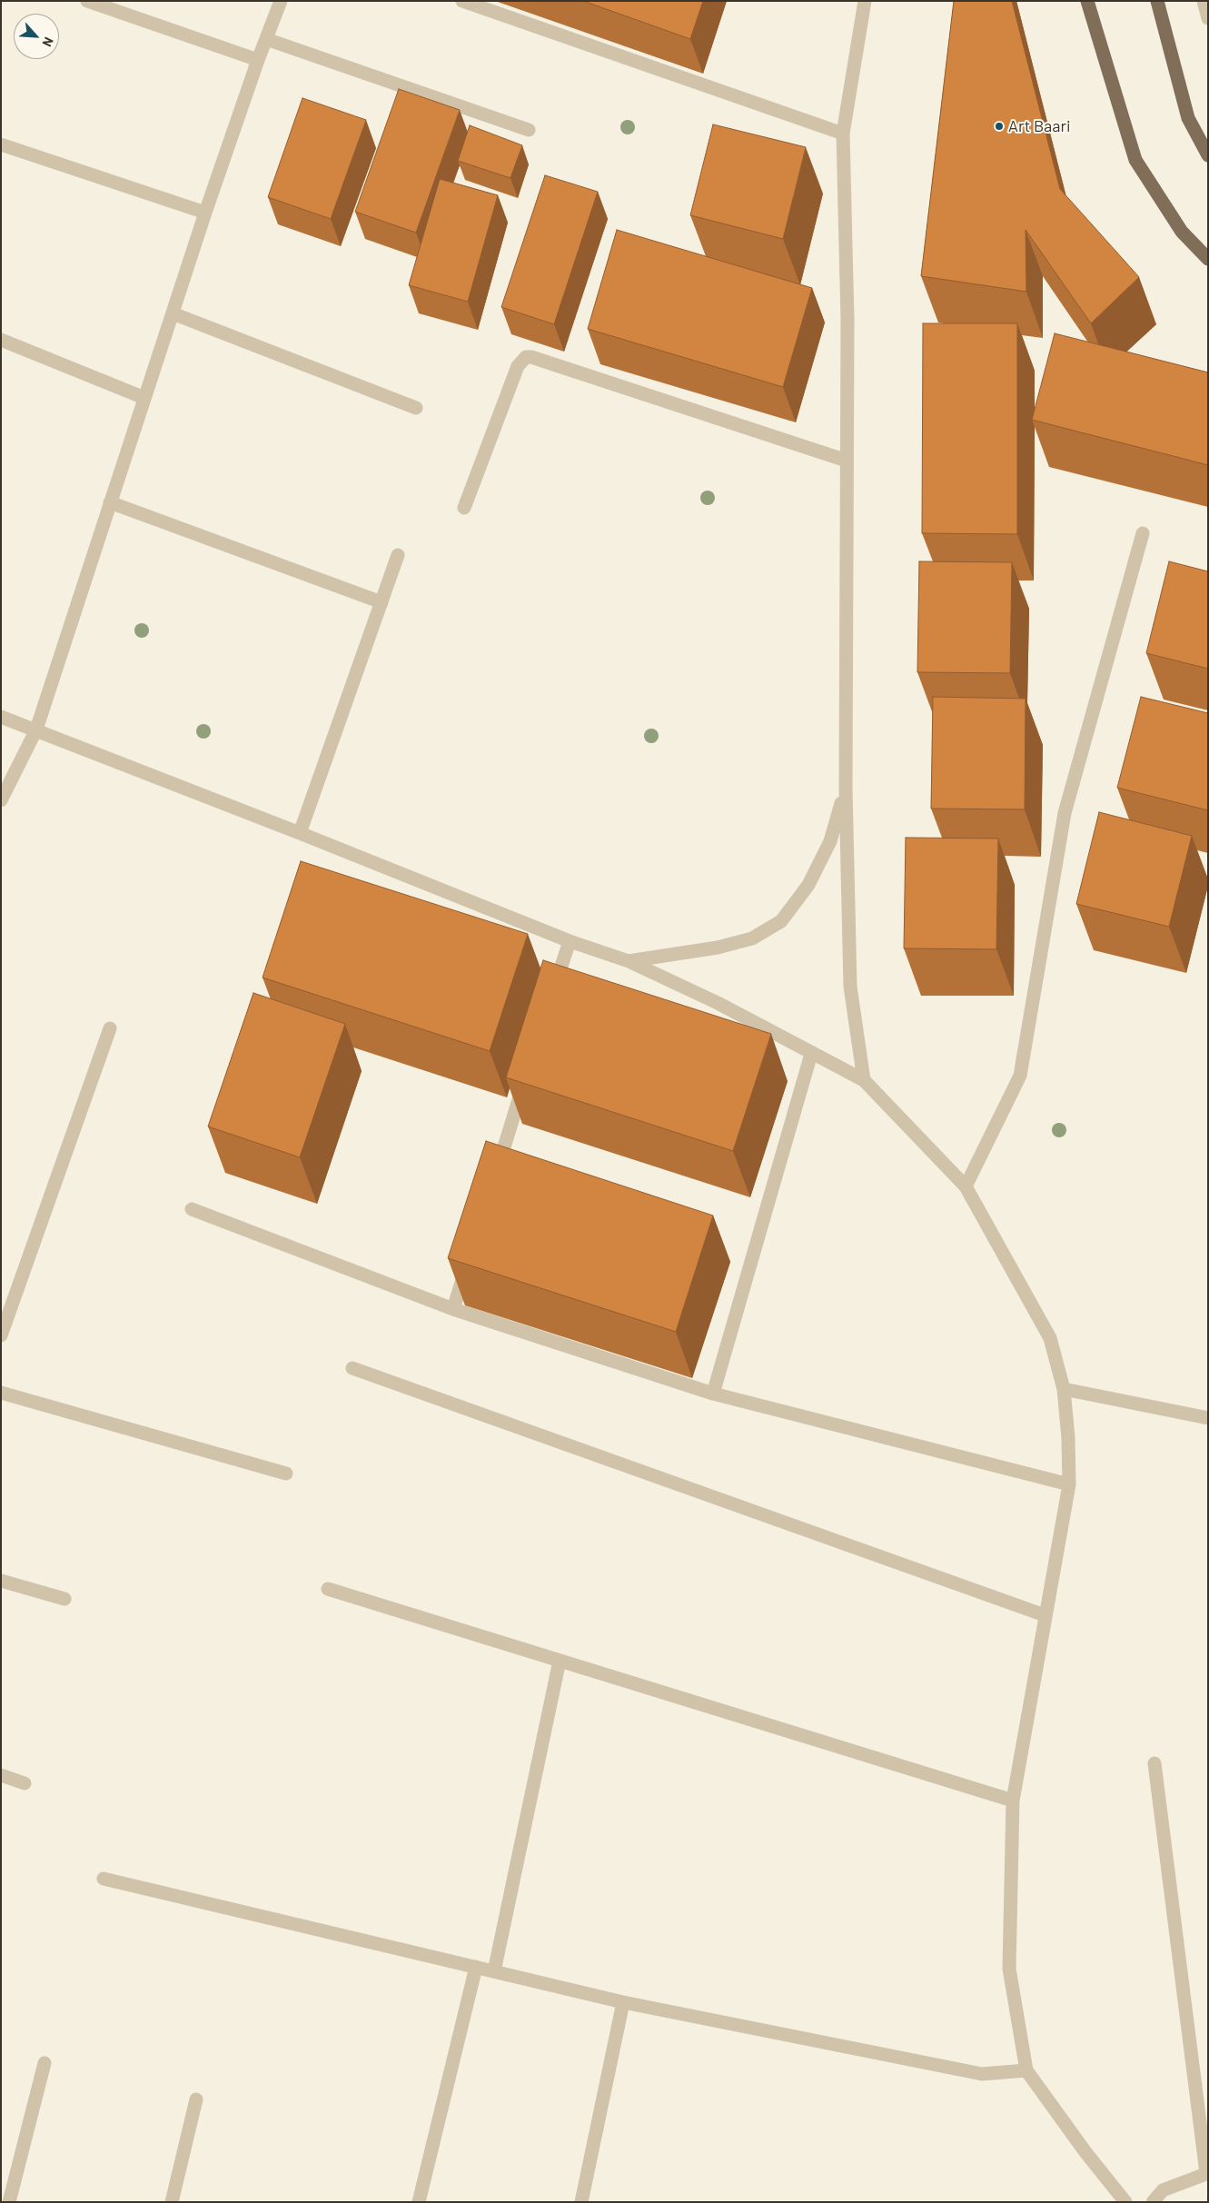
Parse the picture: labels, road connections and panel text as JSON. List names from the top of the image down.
{
  "places": ["Art Baari"],
  "north": "bottom right"
}
